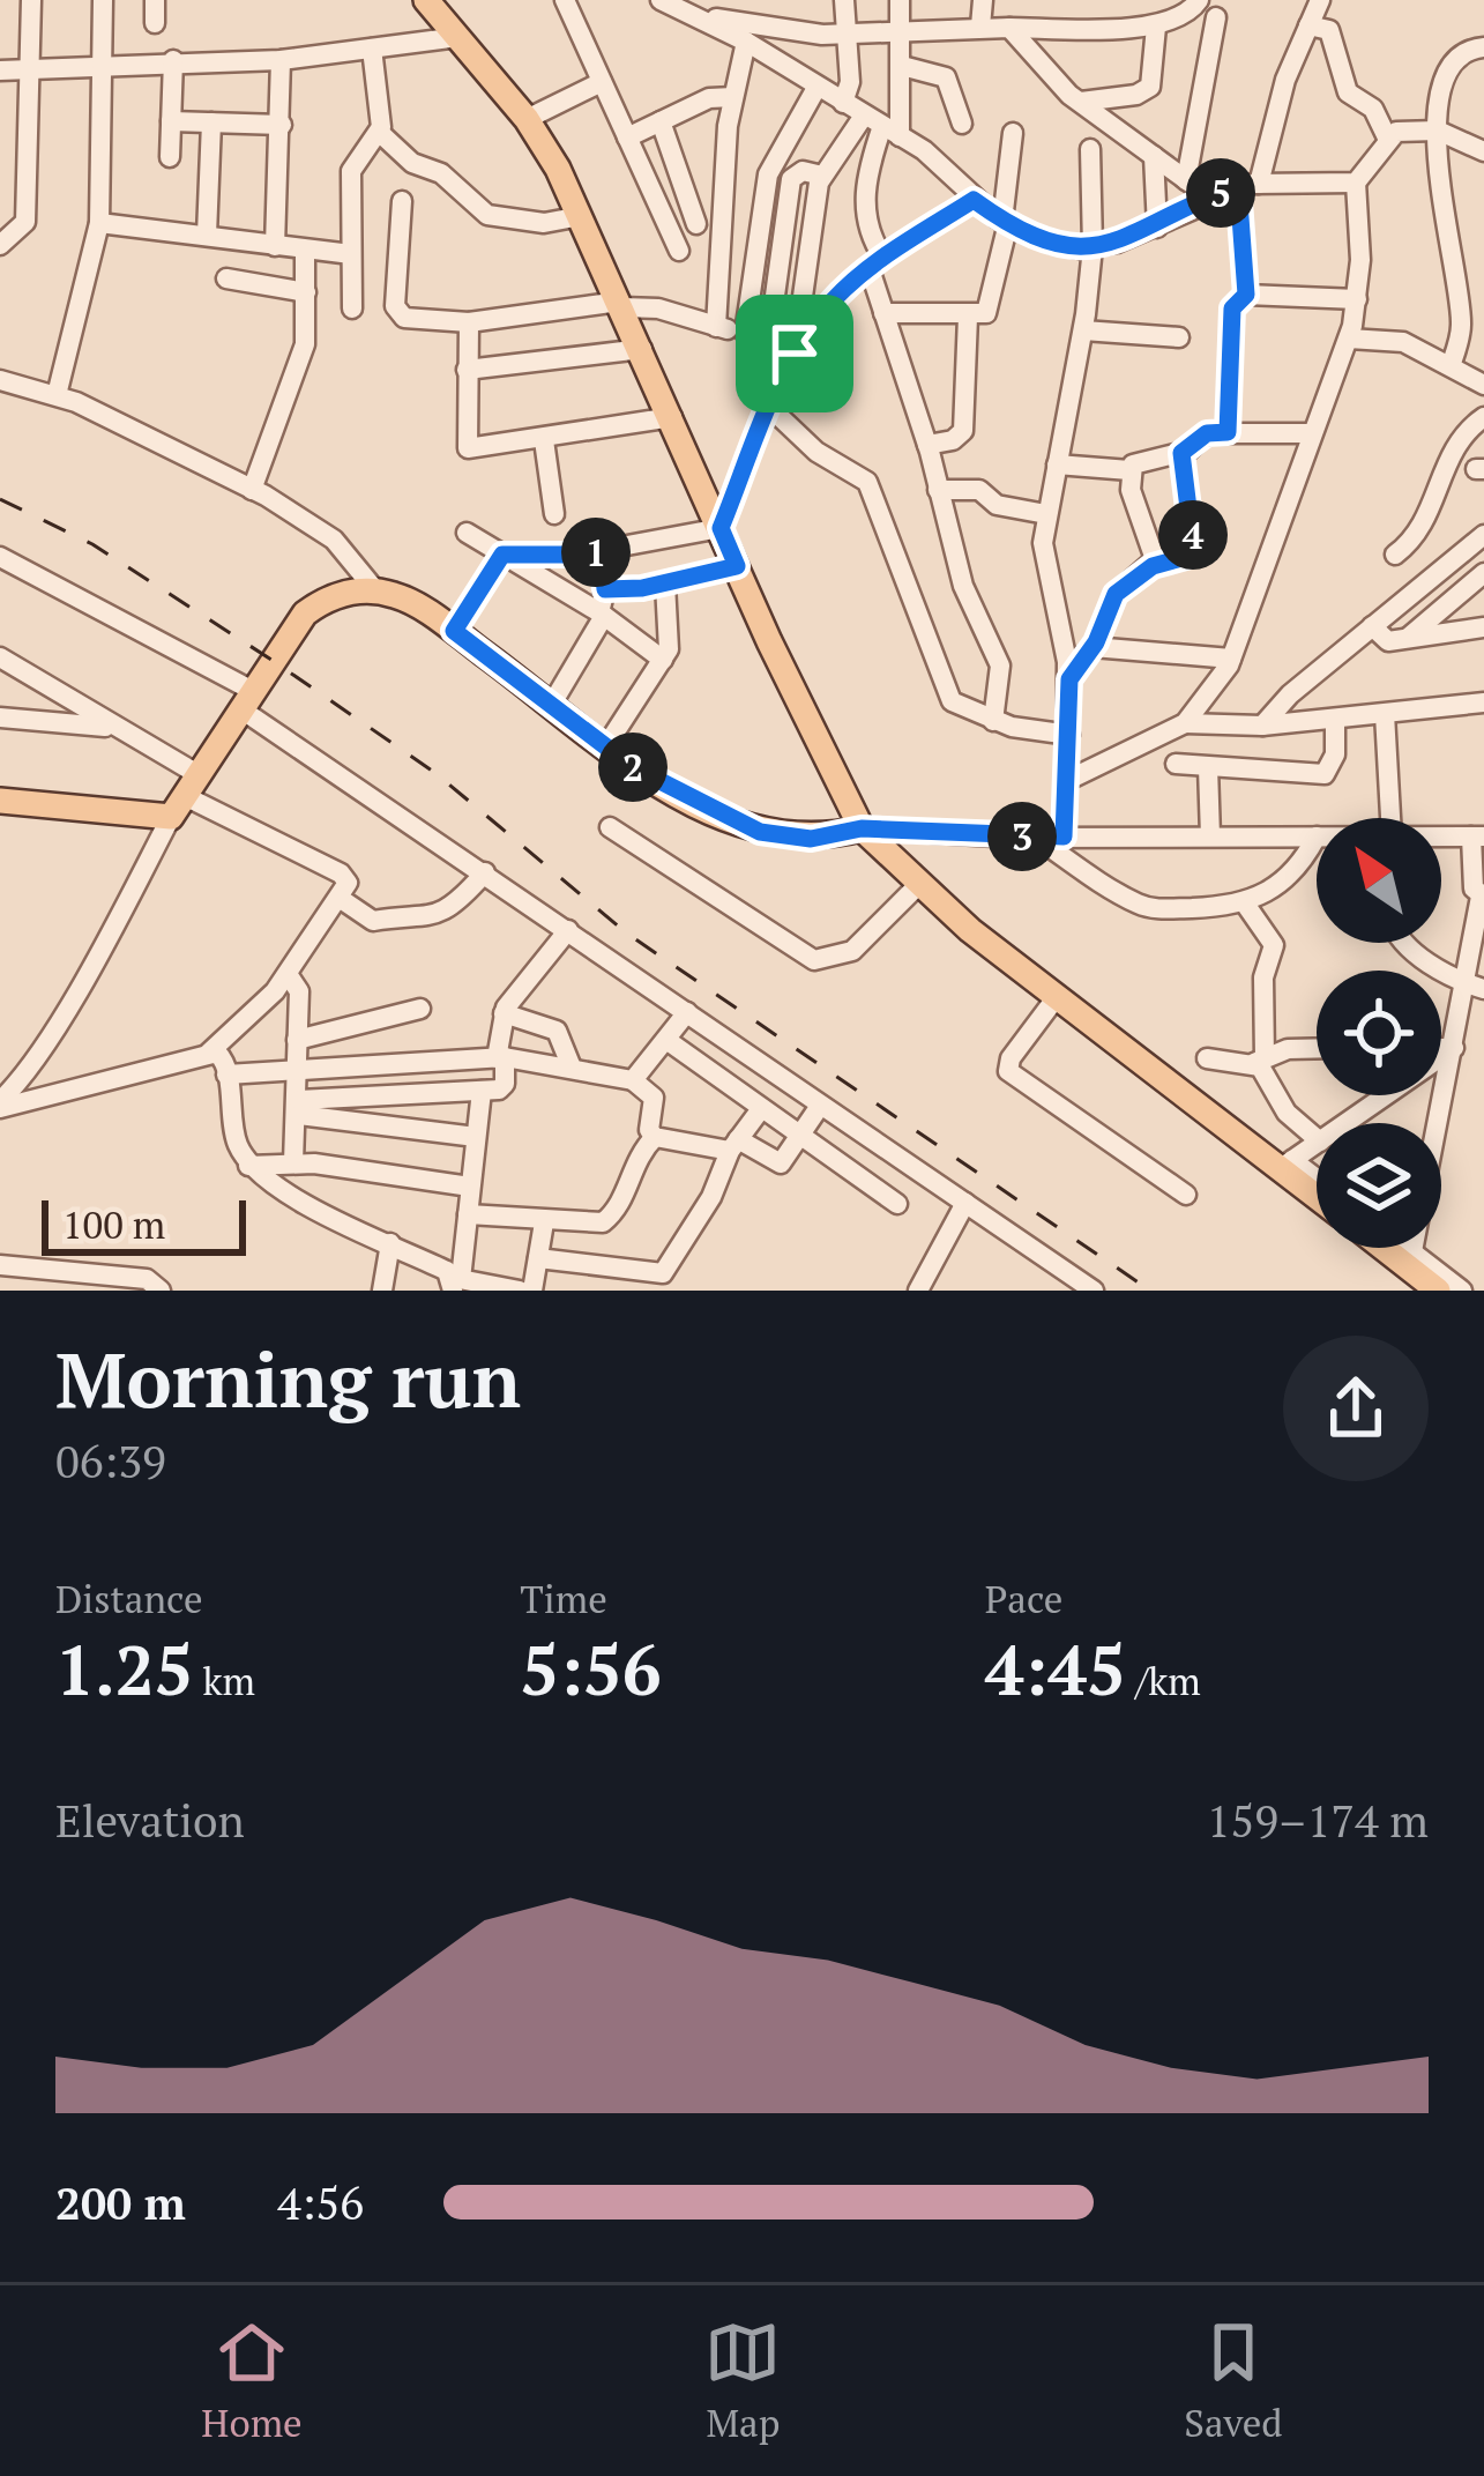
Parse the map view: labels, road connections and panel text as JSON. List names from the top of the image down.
{
  "scale_bar": "100 m",
  "north": "top left",
  "page": {
    "pins": [
      "5",
      "4",
      "1",
      "2",
      "3"
    ],
    "scale": "100 m",
    "heading": ["Morning run", "06:39"],
    "stats": [
      ["Distance", "1.25 km"],
      ["Time", "5:56"],
      ["Pace", "4:45 /km"]
    ],
    "chart": ["Elevation", "159–174 m"],
    "list": [
      {
        "name": "200 m",
        "note": "4:56"
      }
    ],
    "tabs": ["Home", "Map", "Saved"]
  }
}
